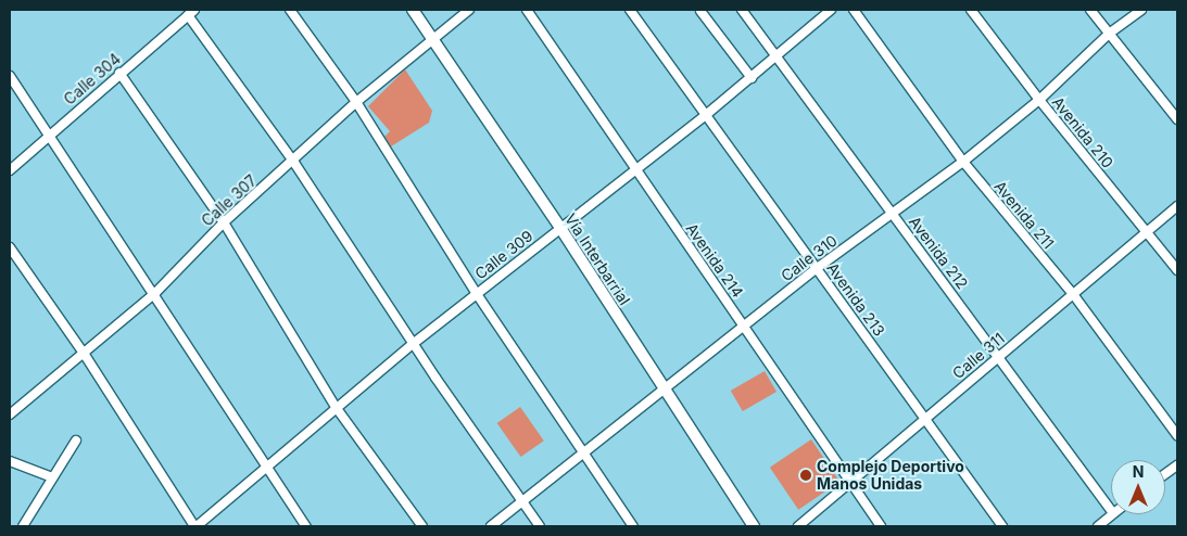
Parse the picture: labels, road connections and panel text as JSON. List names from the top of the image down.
{
  "streets": {
    "main road": ["Vía Interbarrial"],
    "street": [
      "Calle 304",
      "Avenida 210",
      "Calle 307",
      "Avenida 211",
      "Avenida 212",
      "Calle 309",
      "Calle 310",
      "Avenida 214",
      "Avenida 213",
      "Calle 311"
    ]
  },
  "crossings": [
    ["Avenida 210", "Calle 310"],
    ["Avenida 210", "Calle 311"],
    ["Calle 307", "Vía Interbarrial"],
    ["Avenida 211", "Calle 310"],
    ["Avenida 211", "Calle 311"],
    ["Avenida 212", "Calle 309"],
    ["Avenida 212", "Calle 310"],
    ["Avenida 212", "Calle 311"],
    ["Calle 309", "Vía Interbarrial"],
    ["Calle 309", "Avenida 214"],
    ["Calle 309", "Avenida 213"],
    ["Calle 310", "Vía Interbarrial"],
    ["Calle 310", "Avenida 214"],
    ["Calle 310", "Avenida 213"],
    ["Avenida 214", "Calle 311"],
    ["Avenida 213", "Calle 311"]
  ],
  "places": ["Complejo Deportivo Manos Unidas"],
  "north": "top"
}
